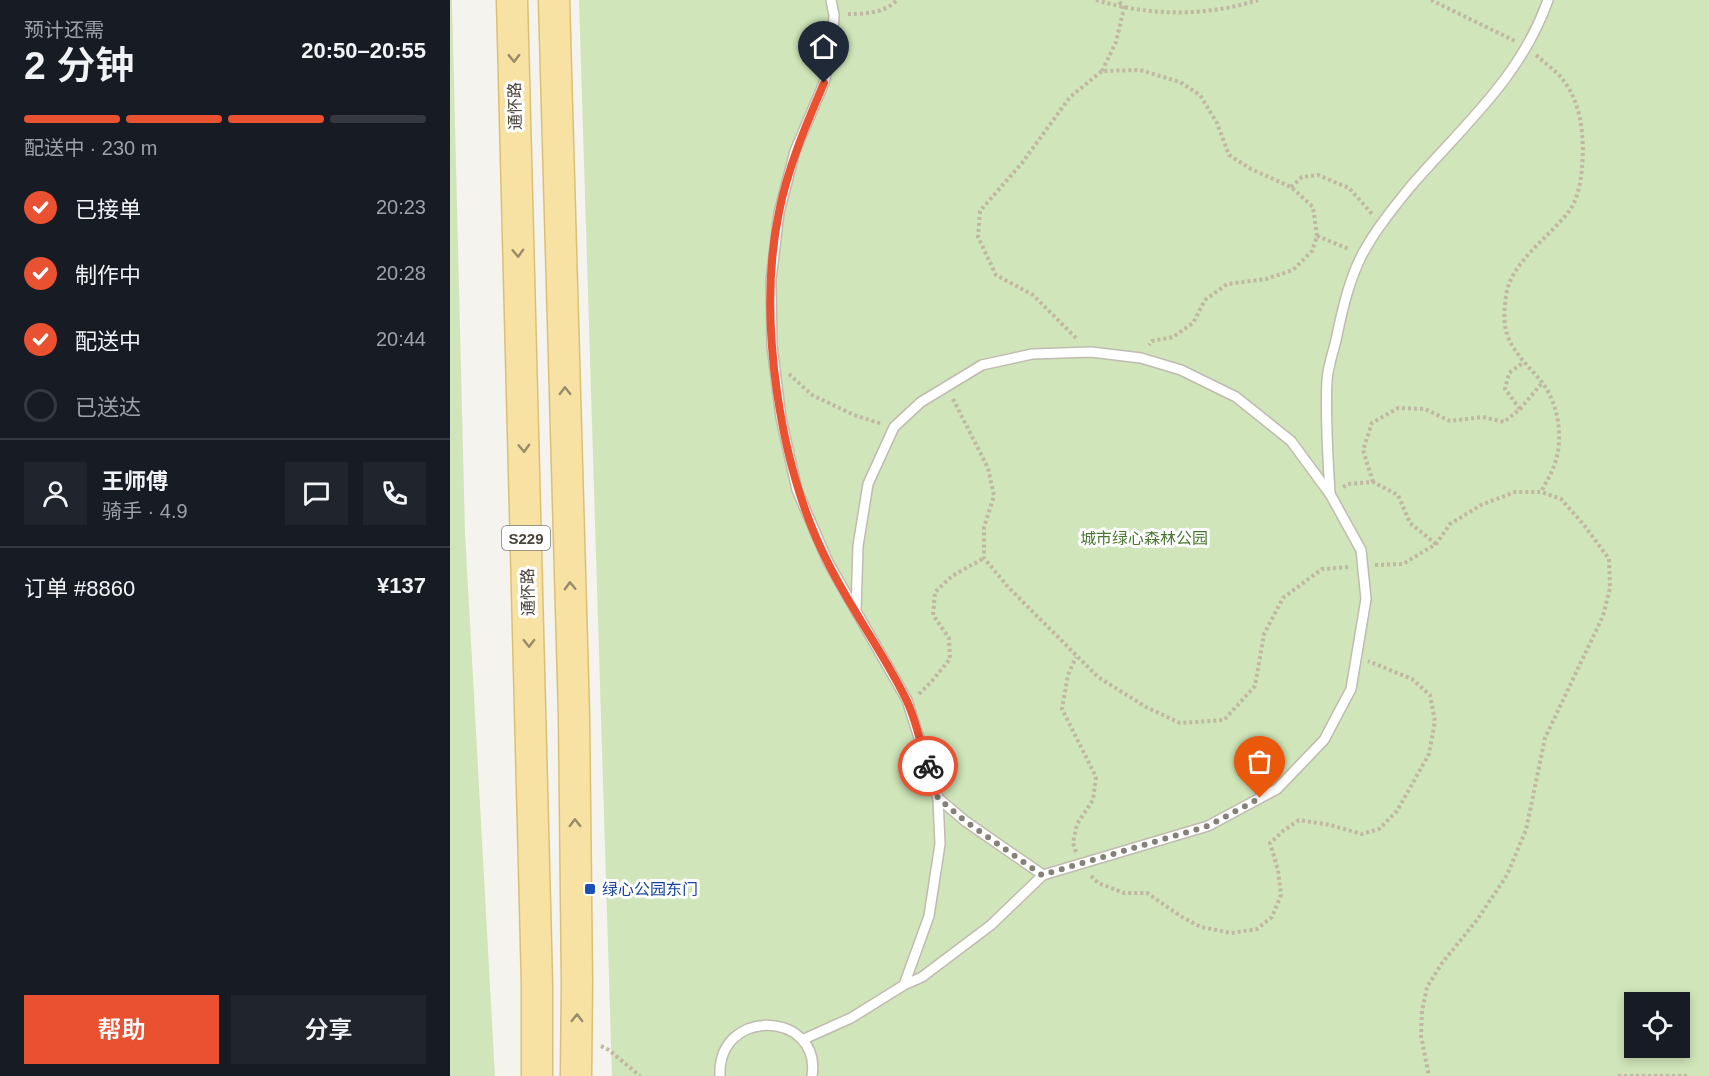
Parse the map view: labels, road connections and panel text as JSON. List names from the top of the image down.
{
  "streets": {
    "main road": ["通怀路", "S229"]
  },
  "parks": ["城市绿心森林公园"],
  "places": {
    "transit": ["绿心公园东门"]
  },
  "page": {
    "heading": ["2 分钟", "预计还需", "20:50–20:55"],
    "panel": [
      "王师傅",
      "骑手 · 4.9",
      "订单 #8860",
      "¥137"
    ],
    "bar": "配送中 · 230 m",
    "list": [
      ["已接单", "20:23"],
      ["制作中", "20:28"],
      ["配送中", "20:44"],
      "已送达"
    ],
    "buttons": ["帮助", "分享"]
  }
}
